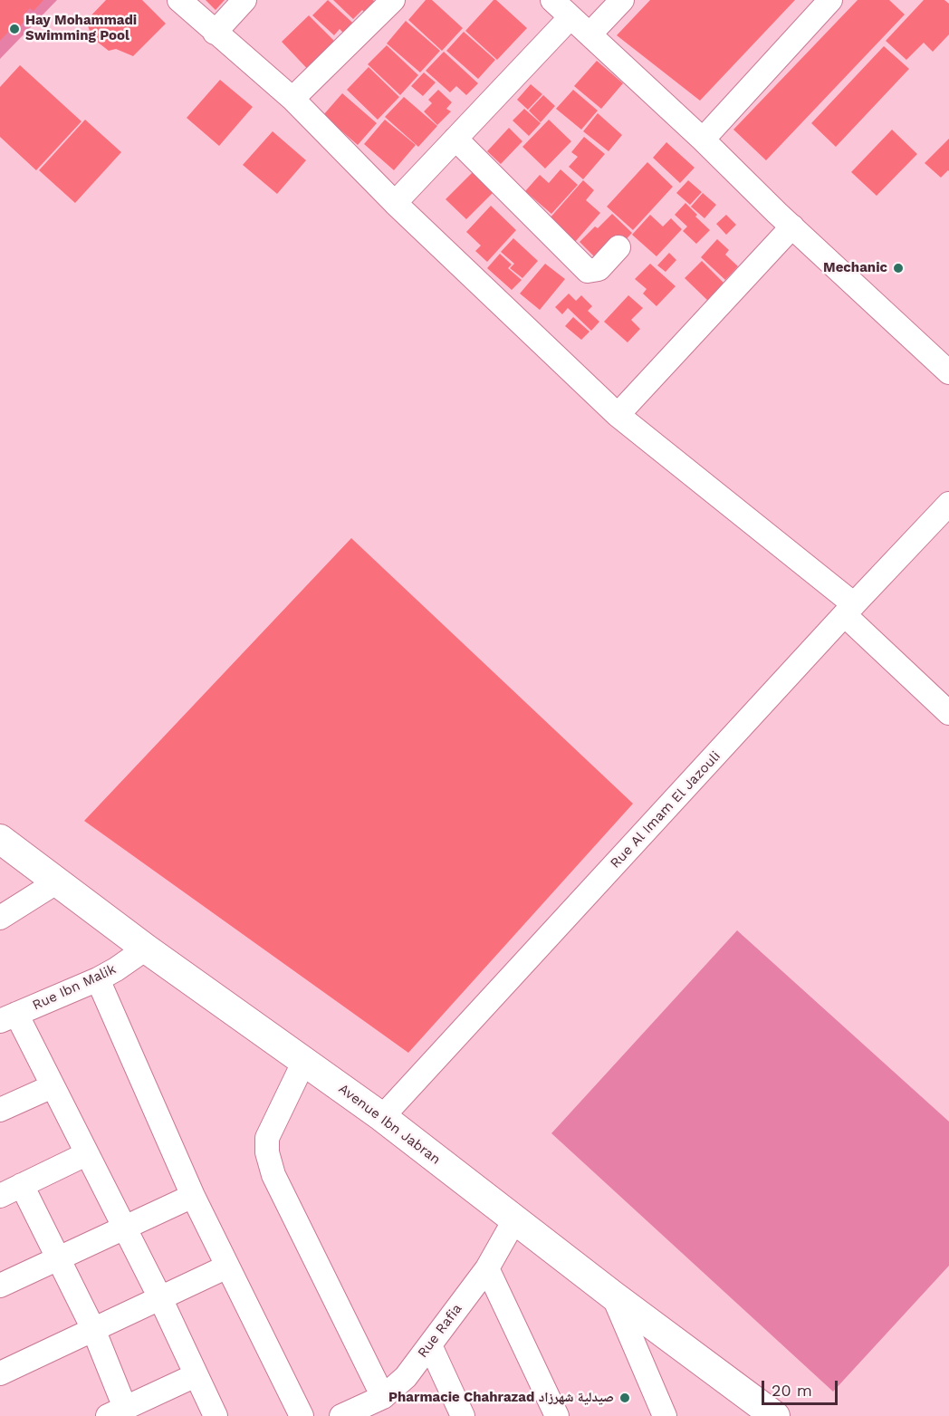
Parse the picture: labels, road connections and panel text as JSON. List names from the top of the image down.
{
  "streets": {
    "street": [
      "Rue Al Imam El Jazouli",
      "Rue Ibn Malik",
      "Avenue Ibn Jabran",
      "Rue Rafia"
    ]
  },
  "crossings": [
    ["Rue Al Imam El Jazouli", "Avenue Ibn Jabran"],
    ["Rue Ibn Malik", "Avenue Ibn Jabran"],
    ["Avenue Ibn Jabran", "Rue Rafia"]
  ],
  "places": ["Hay Mohammadi Swimming Pool", "Mechanic", "Pharmacie Chahrazad صيدلية شهرزاد"],
  "scale_bar": "20 m"
}
